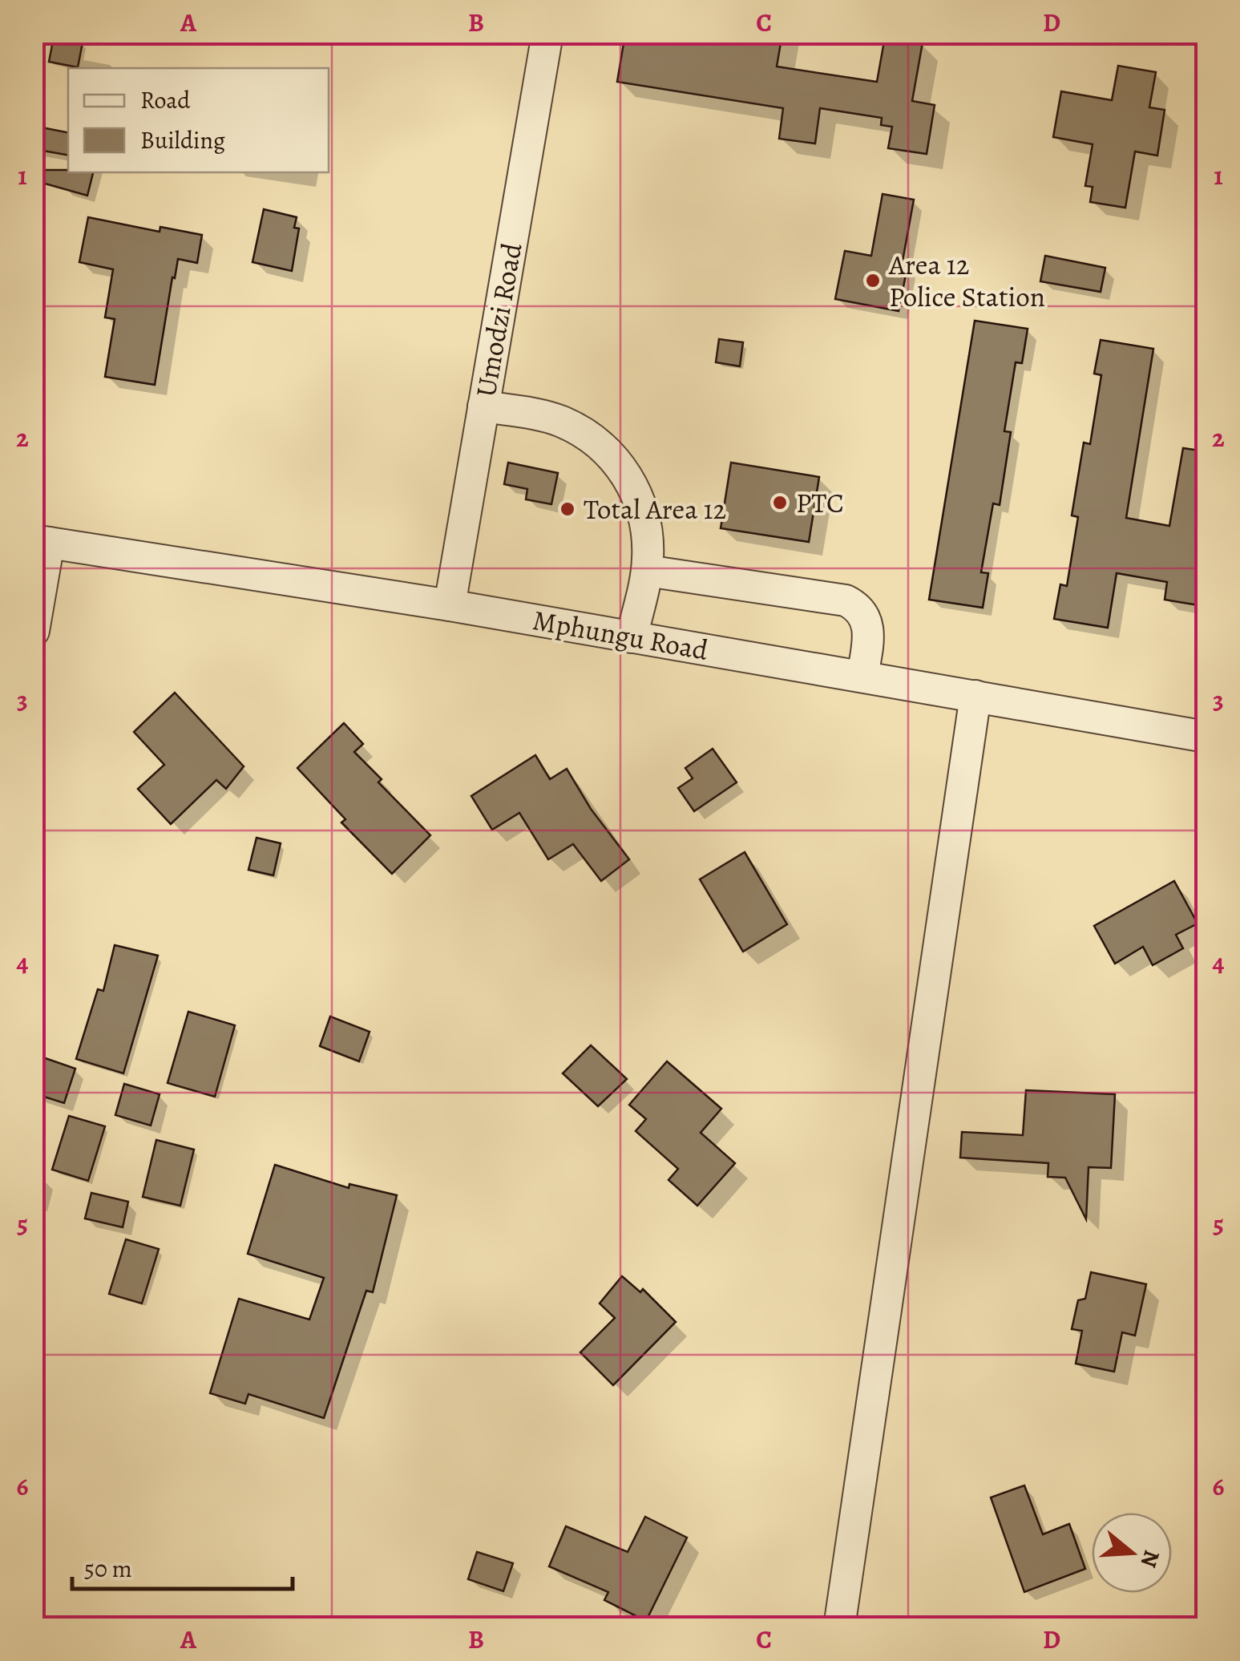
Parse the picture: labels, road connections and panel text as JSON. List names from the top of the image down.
{
  "streets": {
    "street": ["Umodzi Road", "Mphungu Road"]
  },
  "crossings": [
    ["Umodzi Road", "Mphungu Road"]
  ],
  "places": ["Area 12 Police Station", "PTC", "Total Area 12"],
  "legend": ["Road", "Building"],
  "scale_bar": "50 m",
  "north": "right",
  "grid": {
    "columns": [
      "A",
      "B",
      "C",
      "D"
    ],
    "rows": [
      "1",
      "2",
      "3",
      "4",
      "5",
      "6"
    ]
  }
}
